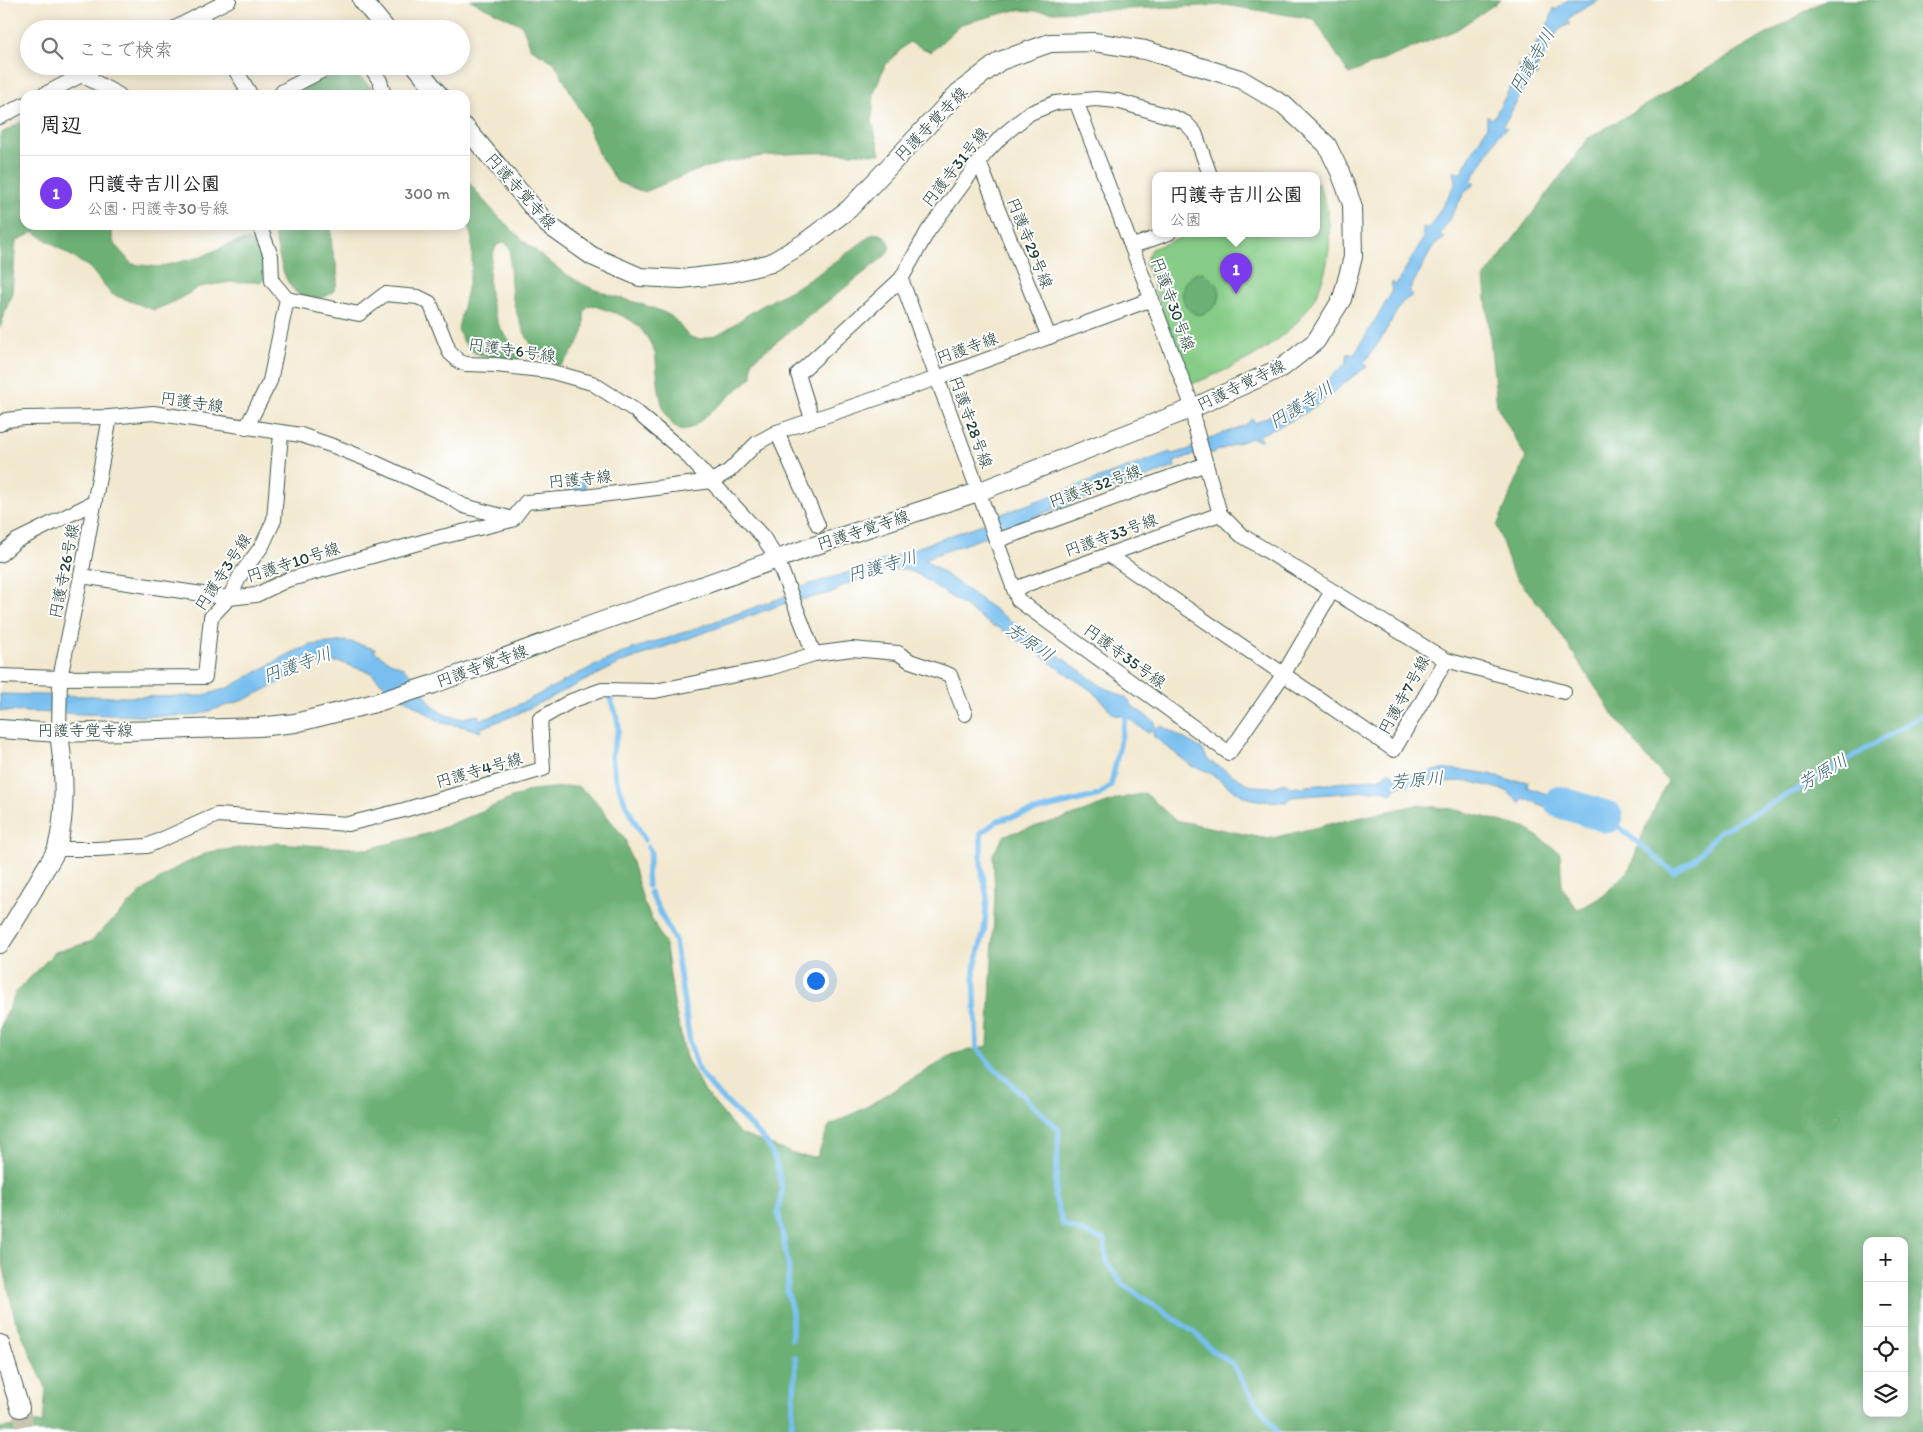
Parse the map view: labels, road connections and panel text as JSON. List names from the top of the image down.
{
  "streets": {
    "street": [
      "円護寺覚寺線",
      "円護寺31号線",
      "円護寺29号線",
      "円護寺30号線",
      "円護寺線",
      "円護寺6号線",
      "円護寺28号線",
      "円護寺32号線",
      "円護寺33号線",
      "円護寺10号線",
      "円護寺26号線",
      "円護寺3号線",
      "円護寺35号線",
      "円護寺7号線",
      "円護寺4号線"
    ]
  },
  "crossings": [
    ["円護寺覚寺線", "円護寺30号線"],
    ["円護寺覚寺線", "円護寺28号線"],
    ["円護寺覚寺線", "円護寺26号線"],
    ["円護寺覚寺線", "円護寺35号線"],
    ["円護寺覚寺線", "円護寺7号線"],
    ["円護寺31号線", "円護寺29号線"],
    ["円護寺31号線", "円護寺30号線"],
    ["円護寺31号線", "円護寺線"],
    ["円護寺31号線", "円護寺28号線"],
    ["円護寺29号線", "円護寺線"],
    ["円護寺30号線", "円護寺線"],
    ["円護寺30号線", "円護寺7号線"],
    ["円護寺線", "円護寺6号線"],
    ["円護寺線", "円護寺28号線"],
    ["円護寺線", "円護寺10号線"],
    ["円護寺線", "円護寺26号線"],
    ["円護寺線", "円護寺3号線"],
    ["円護寺28号線", "円護寺35号線"],
    ["円護寺32号線", "円護寺35号線"],
    ["円護寺32号線", "円護寺7号線"],
    ["円護寺33号線", "円護寺35号線"],
    ["円護寺33号線", "円護寺7号線"],
    ["円護寺10号線", "円護寺26号線"],
    ["円護寺10号線", "円護寺3号線"],
    ["円護寺26号線", "円護寺3号線"],
    ["円護寺35号線", "円護寺7号線"]
  ],
  "water": ["円護寺川", "芳原川"],
  "page": {
    "search": "ここで検索",
    "heading": "周辺",
    "list": [
      {
        "mark": "1",
        "name": "円護寺吉川公園",
        "note": "公園 · 円護寺30号線",
        "value": "300 m"
      }
    ],
    "popup": ["円護寺吉川公園", "公園"],
    "pins": "1",
    "map_buttons": ["+", "−"]
  }
}
